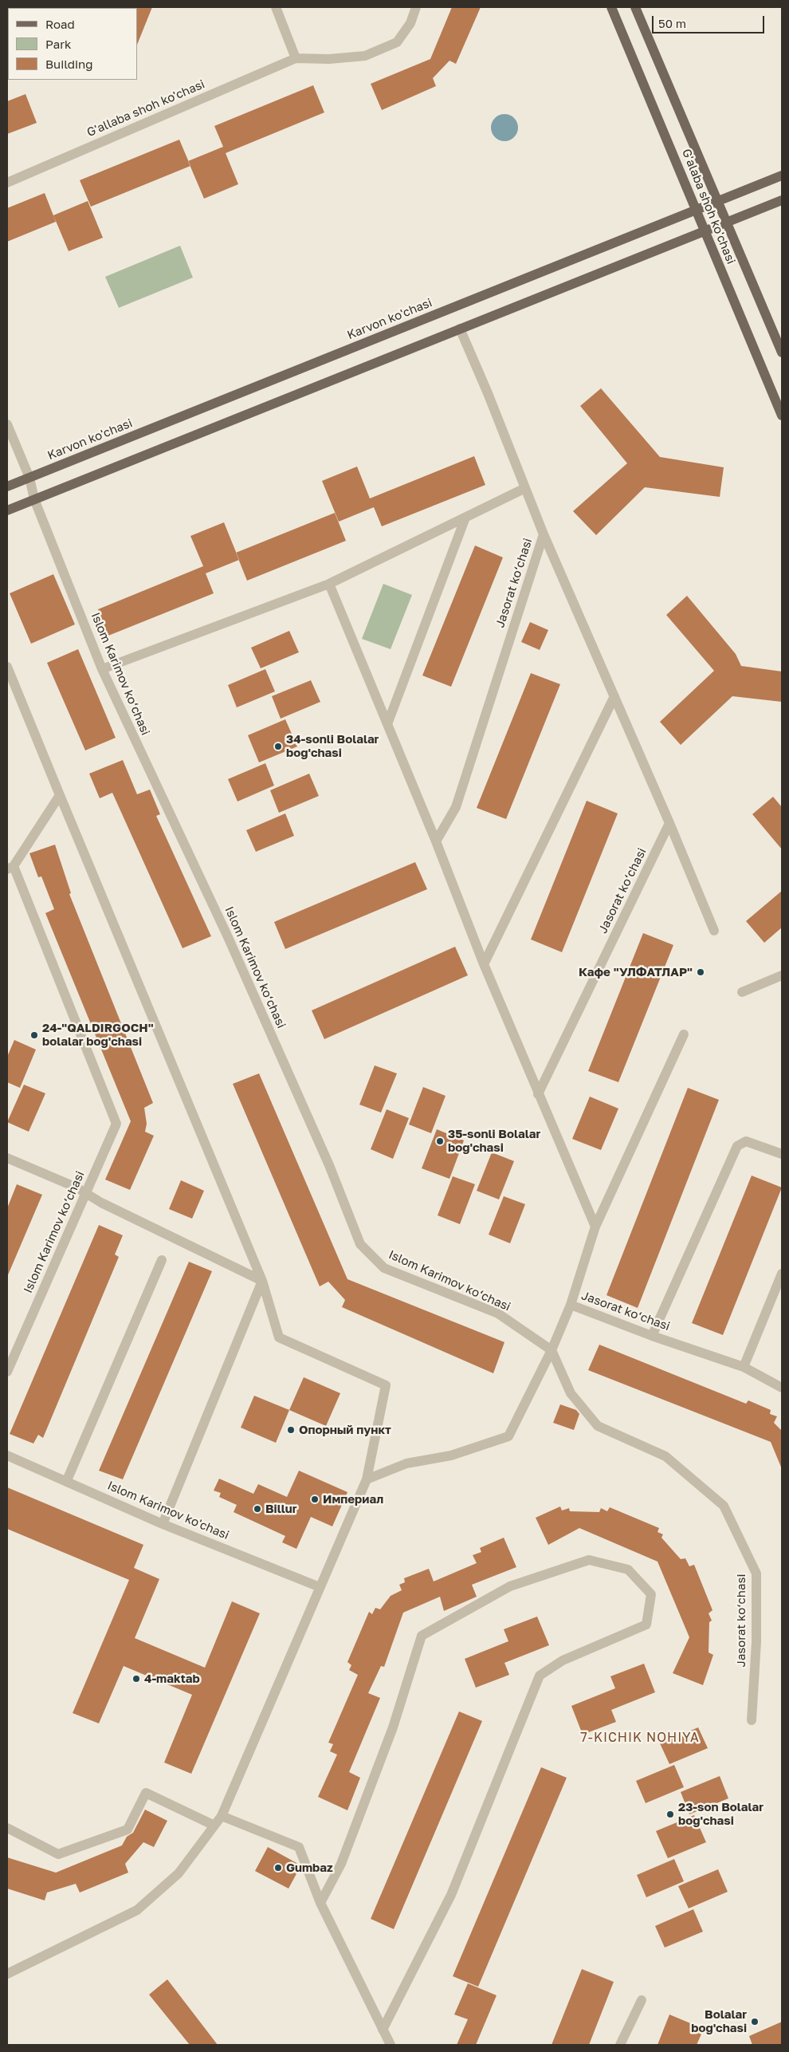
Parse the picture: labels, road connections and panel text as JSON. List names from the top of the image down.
{
  "streets": {
    "main road": ["G'alaba shoh ko'chasi", "Karvon ko'chasi"],
    "street": [
      "G'allaba shoh ko'chasi",
      "Jasorat ko‘chasi",
      "Islom Karimov ko‘chasi",
      "Islom Karimov ko'chasi"
    ]
  },
  "crossings": [
    ["G'alaba shoh ko'chasi", "Karvon ko'chasi"],
    ["Karvon ko'chasi", "Islom Karimov ko‘chasi"],
    ["Jasorat ko‘chasi", "Islom Karimov ko‘chasi"]
  ],
  "districts": ["7-KICHIK NOHIYA"],
  "places": [
    "34-sonli Bolalar bog'chasi",
    "Кафе \"УЛФАТЛАР\"",
    "24-\"QALDIRGOCH\" bolalar bog'chasi",
    "35-sonli Bolalar bog'chasi",
    "Опорный пункт",
    "Империал",
    "Billur",
    "4-maktab",
    "23-son Bolalar bog'chasi",
    "Gumbaz",
    "Bolalar bog'chasi"
  ],
  "legend": ["Road", "Park", "Building"],
  "scale_bar": "50 m"
}
